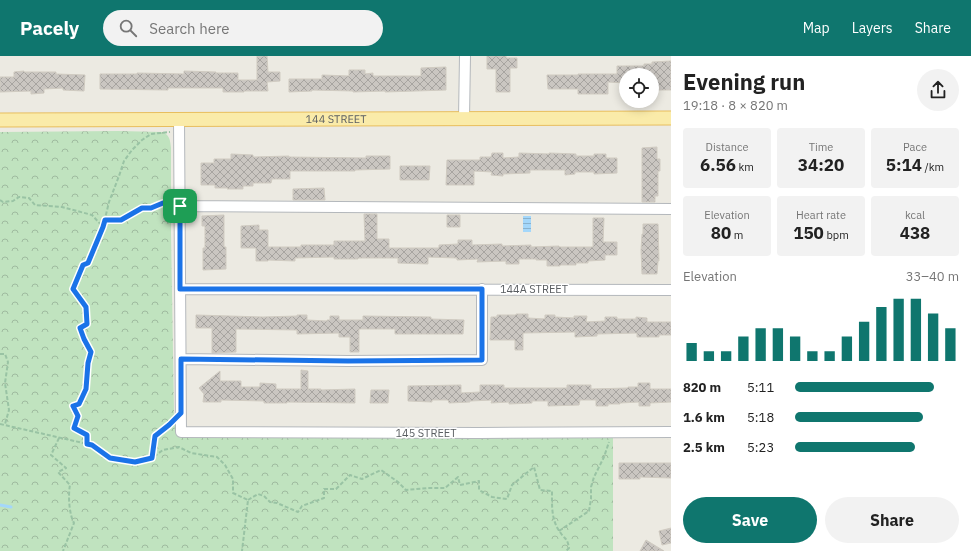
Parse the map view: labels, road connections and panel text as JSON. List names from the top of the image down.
{
  "streets": {
    "main road": ["144 STREET"],
    "street": ["144A STREET", "145 STREET"]
  },
  "page": {
    "header": "Pacely",
    "search": "Search here",
    "nav": ["Map", "Layers", "Share"],
    "heading": ["Evening run", "19:18 · 8 × 820 m"],
    "stats": [
      ["Distance", "6.56 km"],
      ["Time", "34:20"],
      ["Pace", "5:14 /km"],
      ["Elevation", "80 m"],
      ["Heart rate", "150 bpm"],
      ["kcal", "438"]
    ],
    "chart": ["Elevation", "33–40 m"],
    "list": [
      {
        "name": "820 m",
        "note": "5:11"
      },
      {
        "name": "1.6 km",
        "note": "5:18"
      },
      {
        "name": "2.5 km",
        "note": "5:23"
      }
    ],
    "buttons": ["Save", "Share"]
  }
}
